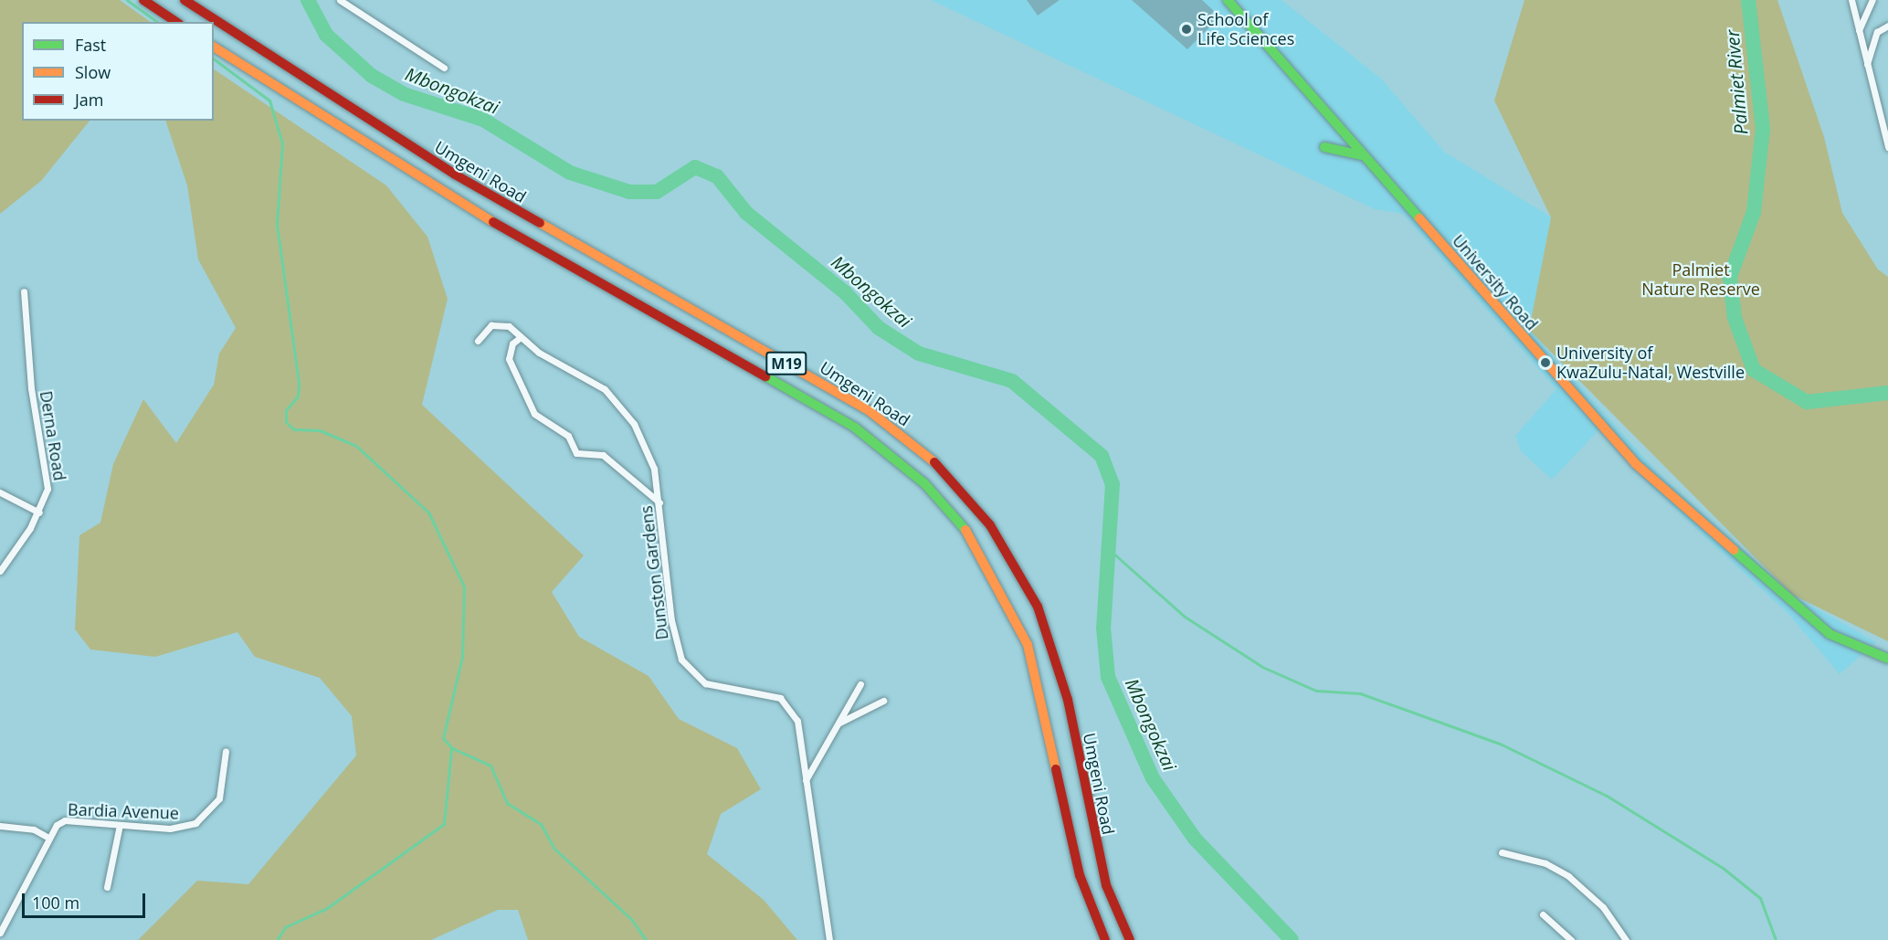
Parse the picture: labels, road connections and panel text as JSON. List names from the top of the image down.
{
  "streets": {
    "main road": ["Umgeni Road", "University Road", "M19"],
    "street": ["Derna Road", "Dunston Gardens", "Bardia Avenue"]
  },
  "water": ["Palmiet River", "Mbongokzai"],
  "parks": ["Palmiet Nature Reserve"],
  "places": ["School of Life Sciences", "University of KwaZulu-Natal, Westville"],
  "legend": ["Fast", "Slow", "Jam"],
  "scale_bar": "100 m"
}
